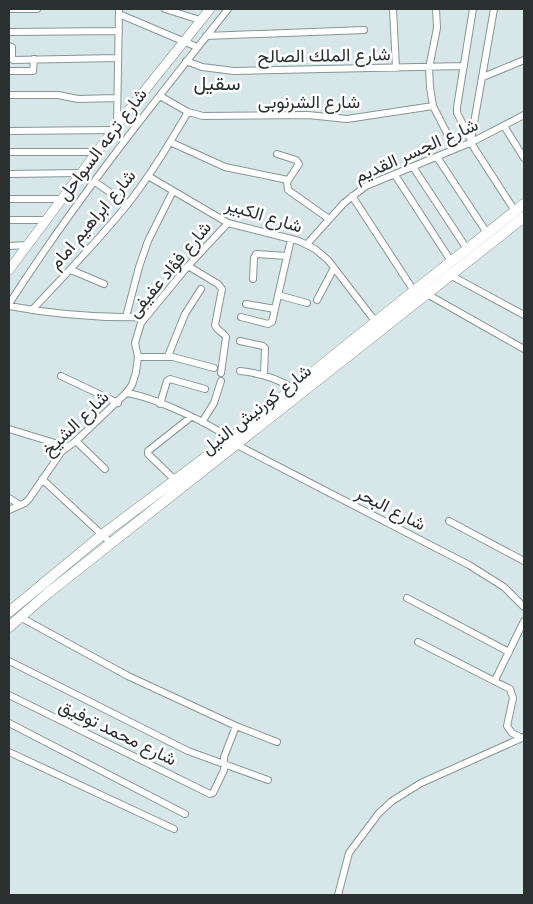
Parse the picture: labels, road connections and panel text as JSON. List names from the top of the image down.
{
  "streets": {
    "main road": ["شارع ترعه السواحل", "شارع كورنيش النيل"],
    "street": [
      "شارع الملك الصالح",
      "شارع الشرنوبى",
      "شارع الجسر القديم",
      "شارع الكبير",
      "شارع ابراهيم امام",
      "شارع فؤاد عفيفى",
      "شارع الشيخ",
      "شارع البحر",
      "شارع محمد توفيق"
    ]
  },
  "crossings": [
    ["شارع الملك الصالح", "شارع ترعه السواحل"],
    ["شارع الشرنوبى", "شارع ترعه السواحل"],
    ["شارع الشرنوبى", "شارع ابراهيم امام"],
    ["شارع الجسر القديم", "شارع الكبير"],
    ["شارع الكبير", "شارع ابراهيم امام"],
    ["شارع الكبير", "شارع فؤاد عفيفى"],
    ["شارع الكبير", "شارع كورنيش النيل"],
    ["شارع فؤاد عفيفى", "شارع الشيخ"],
    ["شارع كورنيش النيل", "شارع الشيخ"],
    ["شارع كورنيش النيل", "شارع البحر"],
    ["شارع الشيخ", "شارع البحر"]
  ],
  "districts": ["سقيل"]
}
